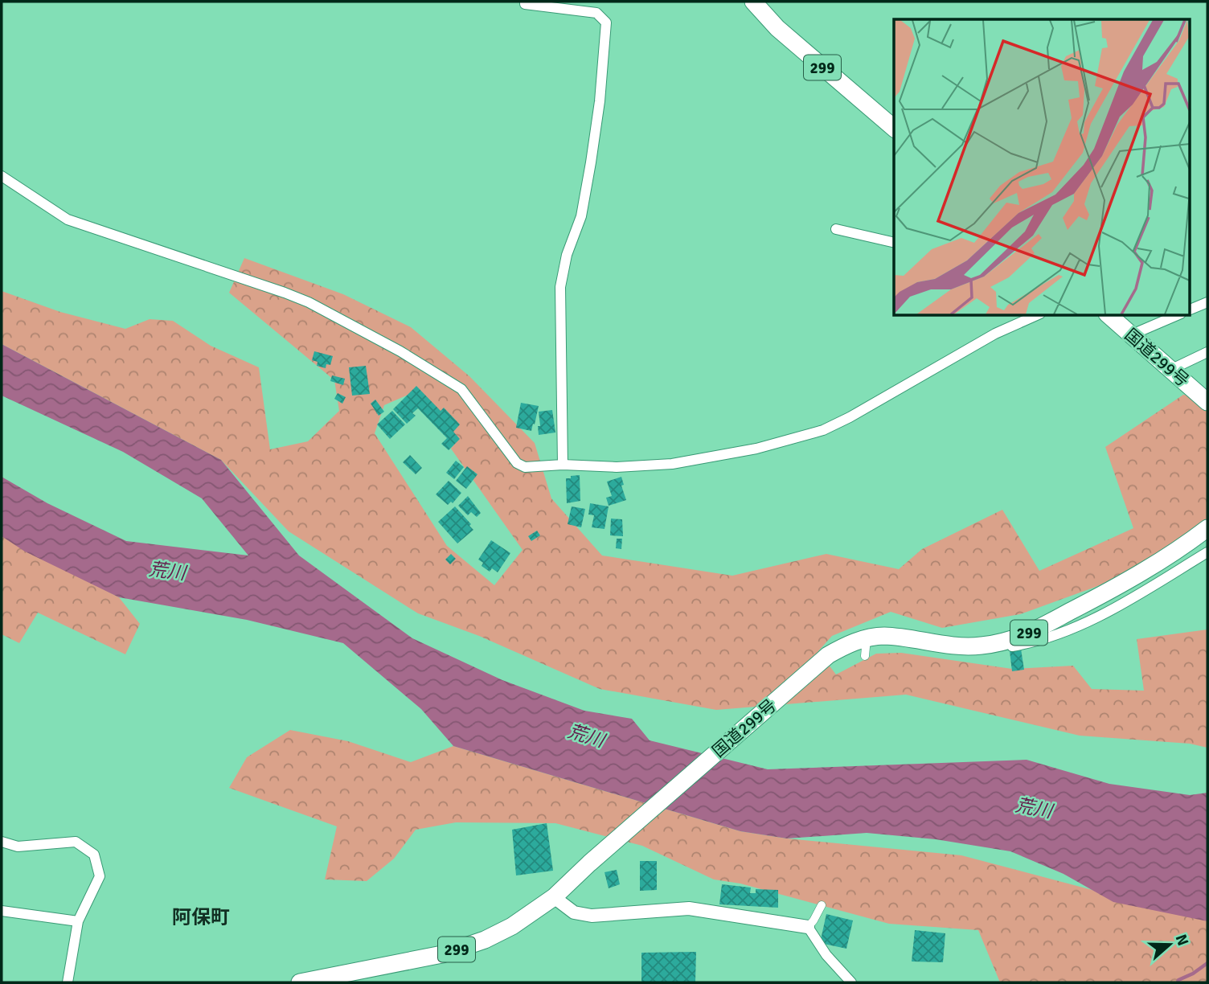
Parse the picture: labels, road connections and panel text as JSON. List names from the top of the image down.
{
  "streets": {
    "highway": ["299", "国道299号"]
  },
  "districts": ["阿保町"],
  "water": ["荒川"],
  "north": "right"
}
